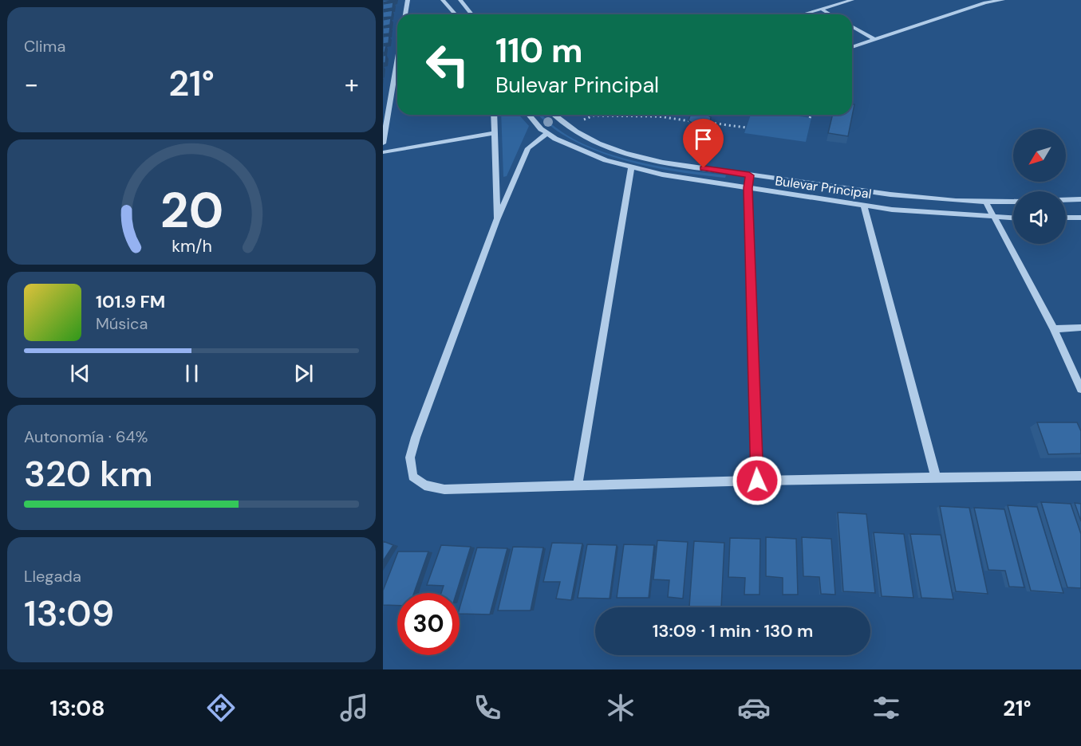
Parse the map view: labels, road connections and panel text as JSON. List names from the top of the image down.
{
  "streets": {
    "street": ["Bulevar Principal"]
  },
  "north": "bottom left",
  "page": {
    "tile": [
      "Clima",
      ["Autonomía · 64%", "320 km"],
      ["Llegada", "13:09"]
    ],
    "turn": ["110 m", "Bulevar Principal"],
    "heat": ["−", "21°", "+"],
    "song": ["101.9 FM", "Música"],
    "limit": "30",
    "trip": "13:09 · 1 min · 130 m",
    "tabs": ["13:08", "21°"],
    "gauge": ["20", "km/h"]
  }
}
